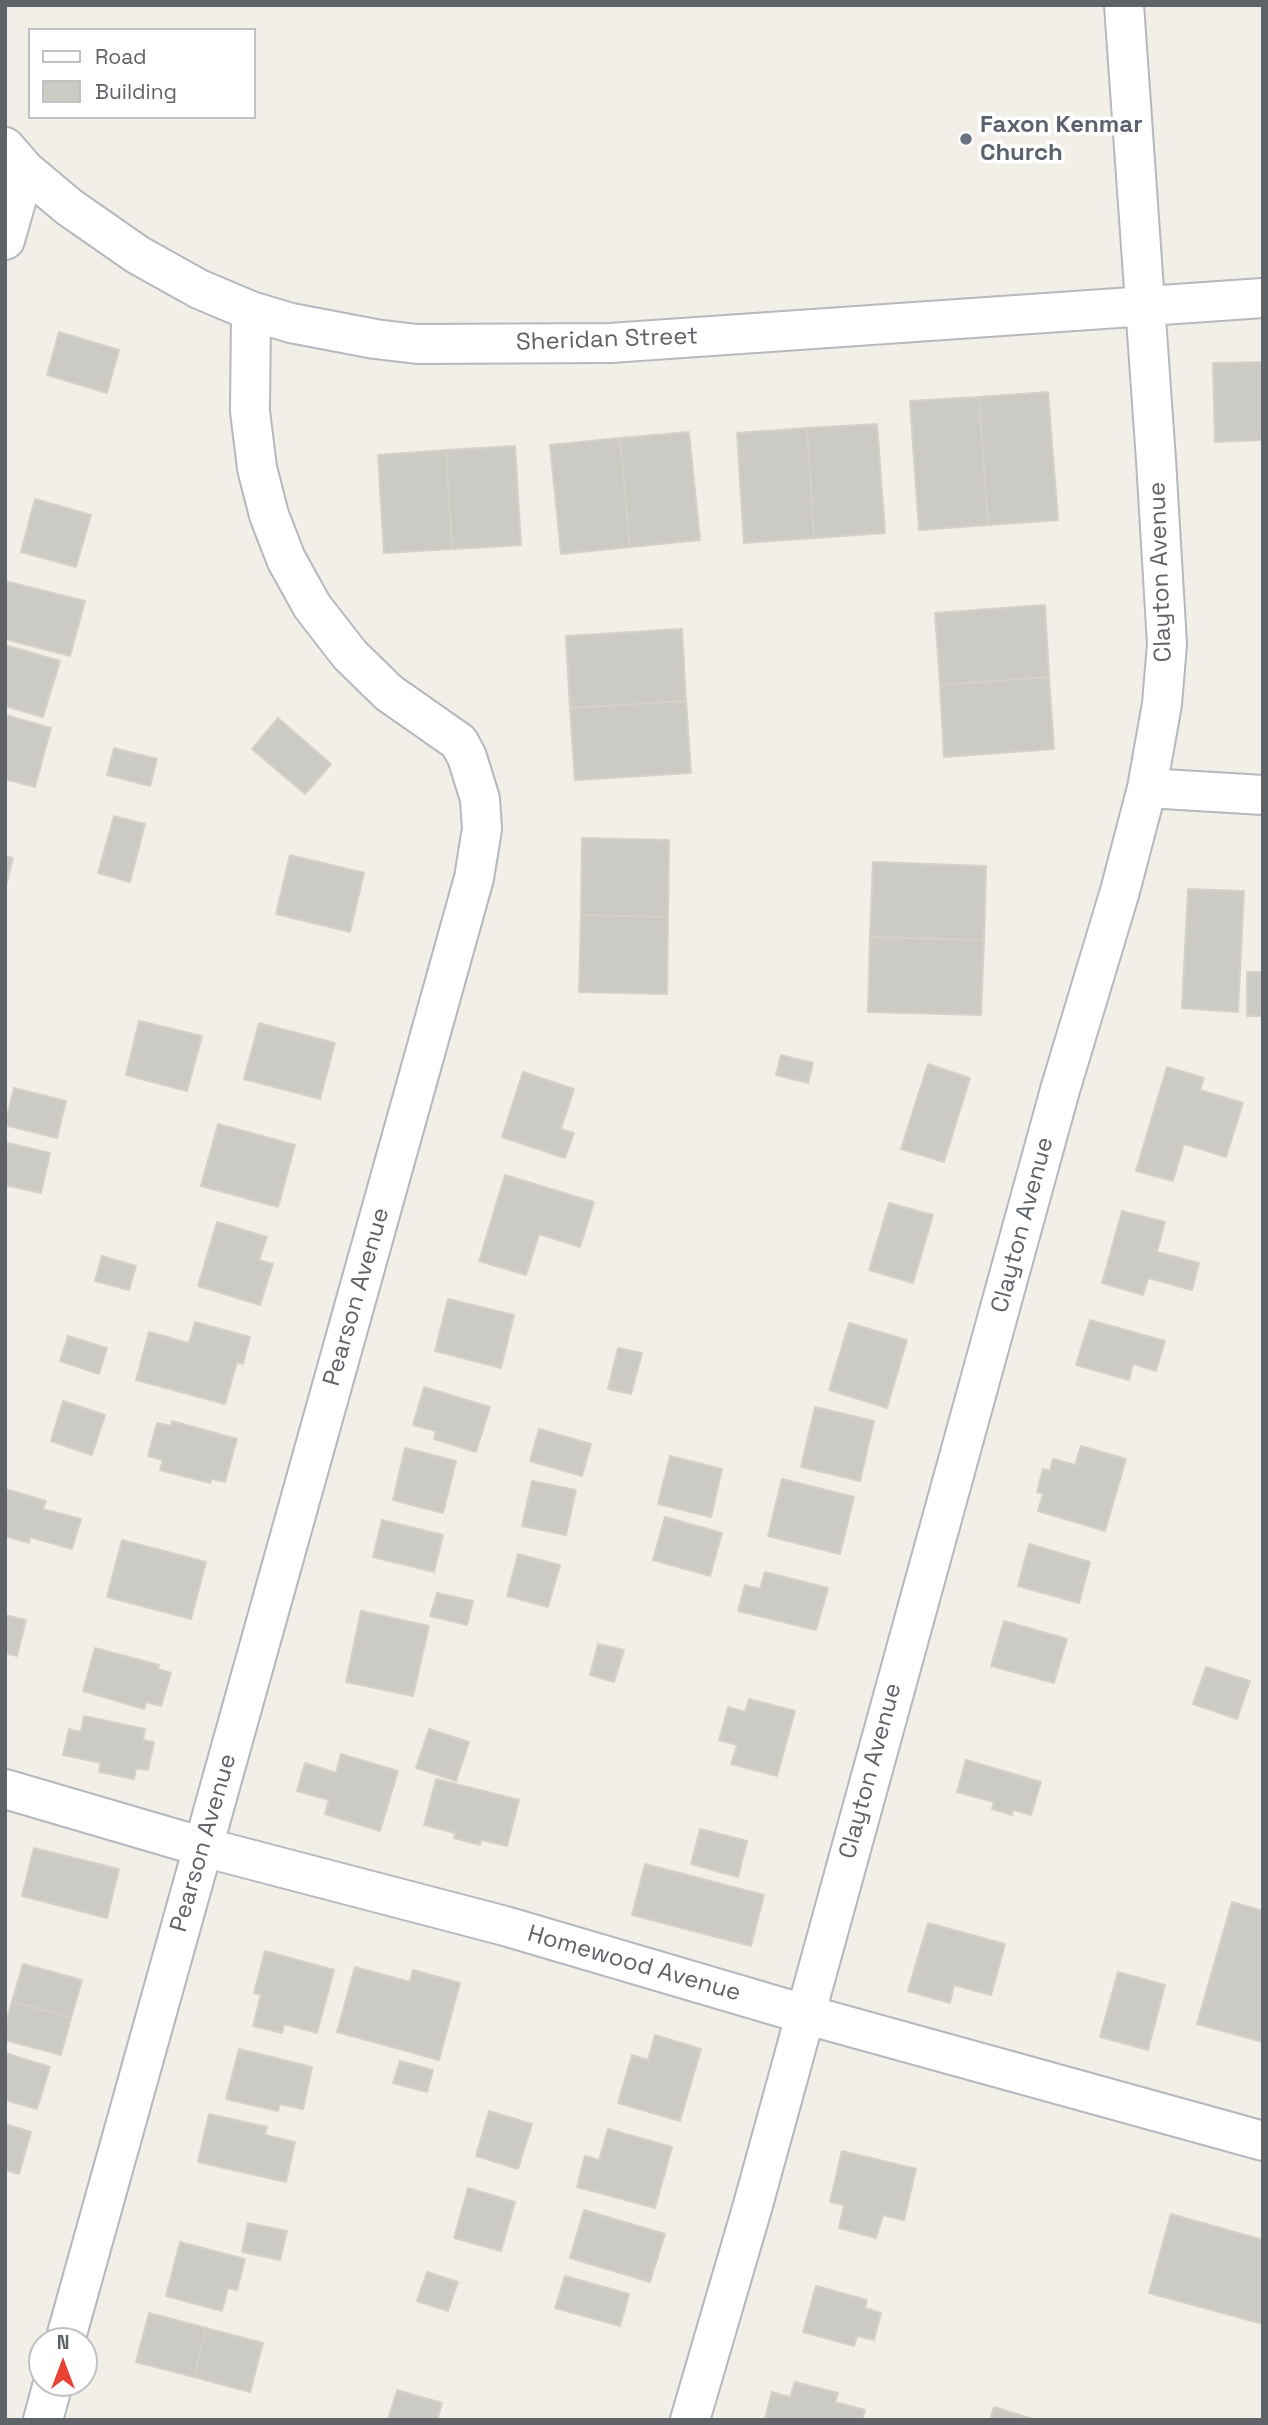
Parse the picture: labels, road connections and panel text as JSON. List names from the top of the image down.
{
  "streets": {
    "street": [
      "Sheridan Street",
      "Clayton Avenue",
      "Pearson Avenue",
      "Homewood Avenue"
    ]
  },
  "crossings": [
    ["Sheridan Street", "Clayton Avenue"],
    ["Sheridan Street", "Pearson Avenue"],
    ["Clayton Avenue", "Homewood Avenue"],
    ["Pearson Avenue", "Homewood Avenue"]
  ],
  "places": ["Faxon Kenmar Church"],
  "legend": ["Road", "Building"],
  "north": "top"
}
